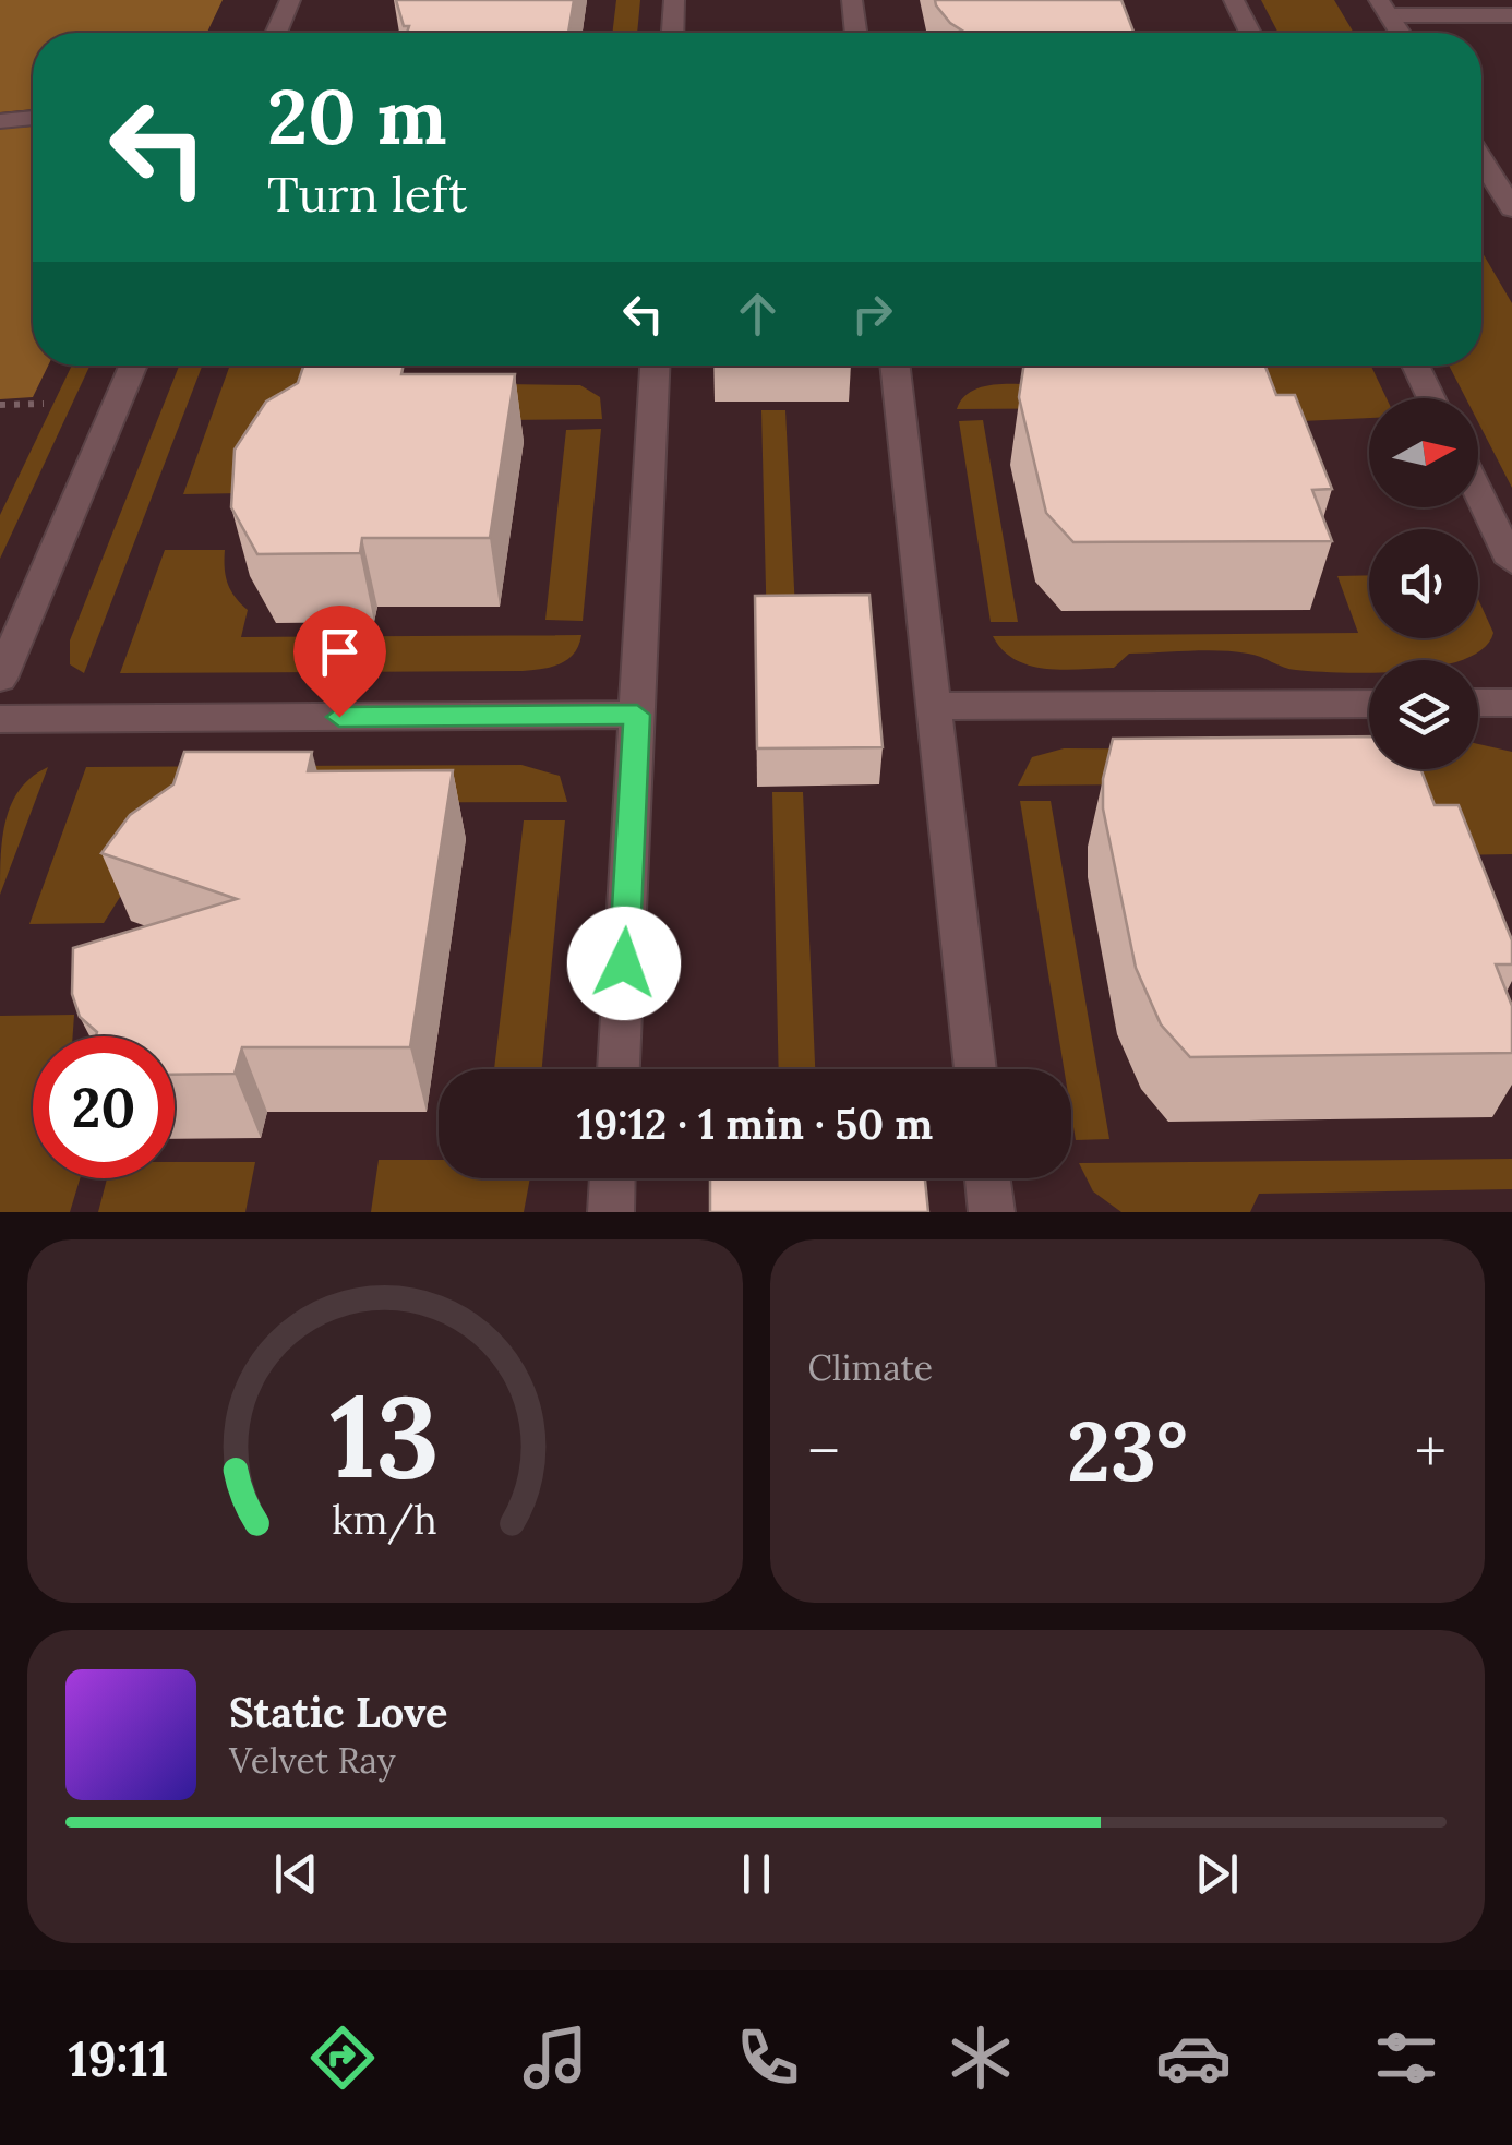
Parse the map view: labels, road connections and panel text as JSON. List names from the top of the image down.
{
  "north": "right",
  "page": {
    "turn": ["20 m", "Turn left"],
    "limit": "20",
    "trip": "19:12 · 1 min · 50 m",
    "tile": "Climate",
    "heat": ["−", "23°", "+"],
    "song": ["Static Love", "Velvet Ray"],
    "tabs": "19:11",
    "gauge": ["13", "km/h"]
  }
}
